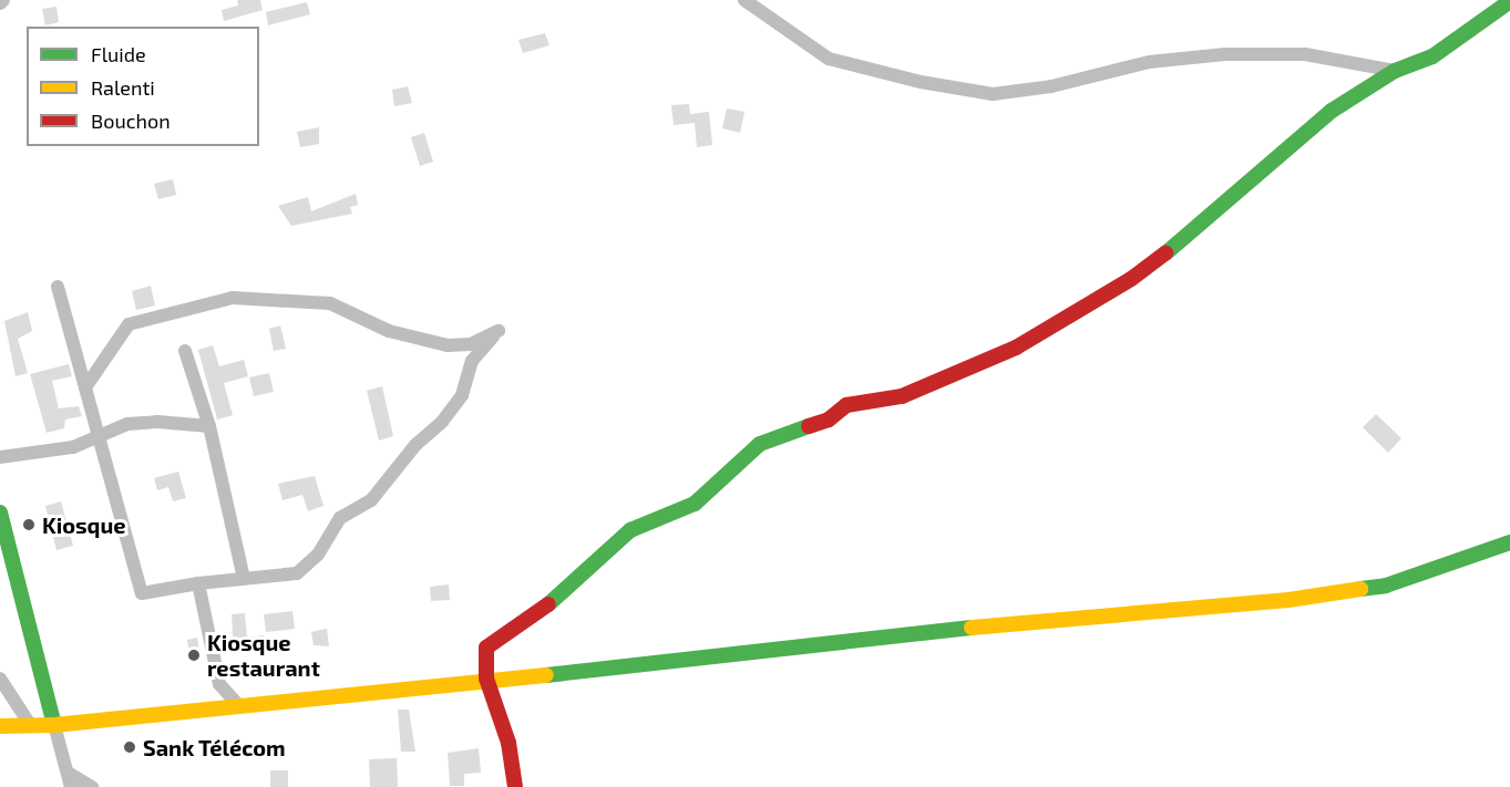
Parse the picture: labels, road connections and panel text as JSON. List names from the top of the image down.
{
  "places": ["Kiosque", "Kiosque restaurant", "Sank Télécom"],
  "legend": ["Fluide", "Ralenti", "Bouchon"]
}
